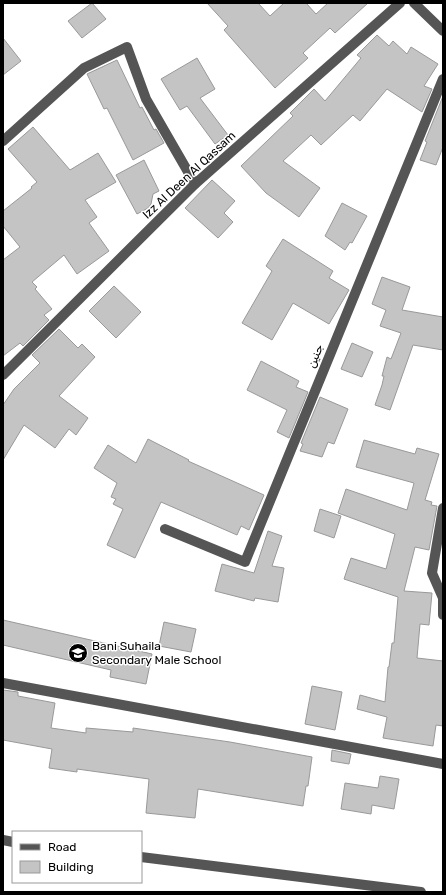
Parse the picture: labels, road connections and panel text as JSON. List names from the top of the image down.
{
  "streets": {
    "street": ["Izz Al Deen Al Qassam", "جنين"]
  },
  "places": {
    "school or university": ["Bani Suhaila Secondary Male School"]
  },
  "legend": ["Road", "Building"]
}
